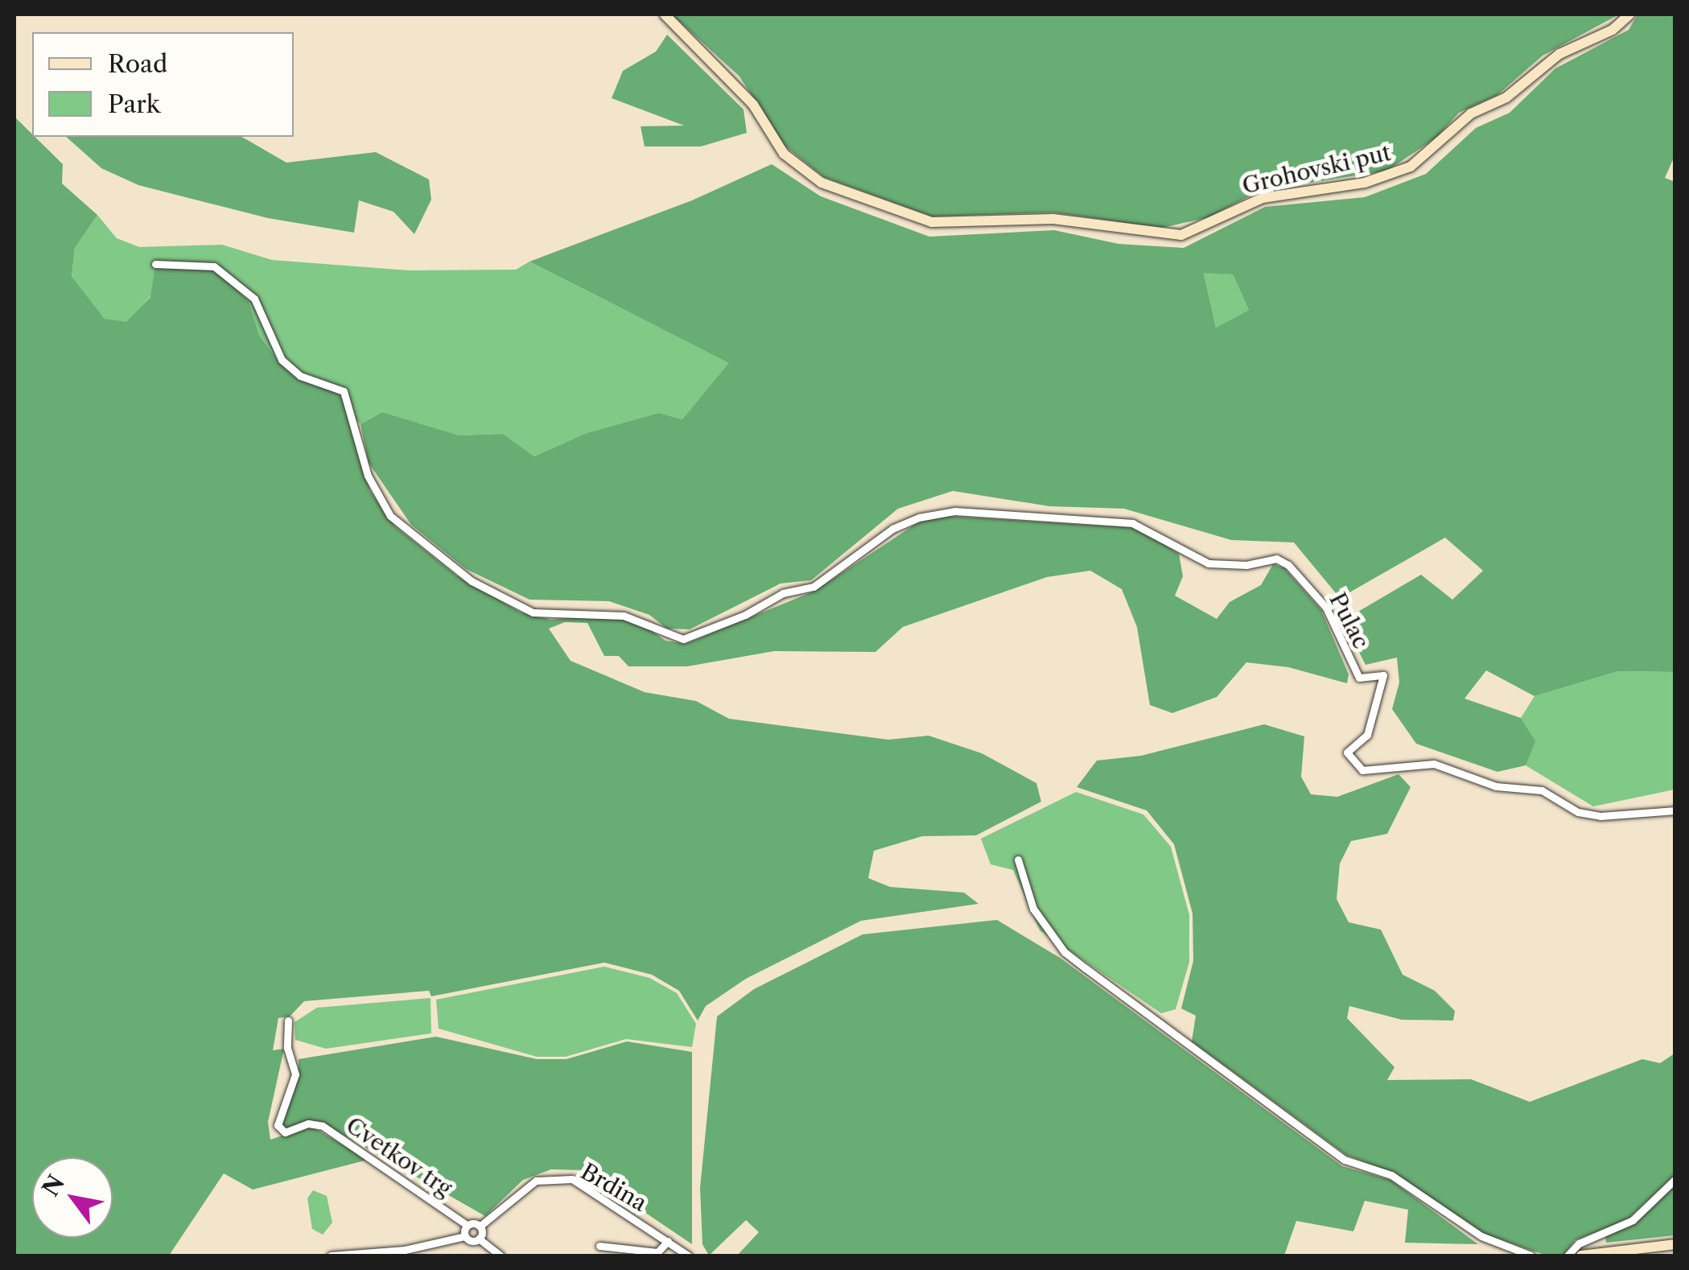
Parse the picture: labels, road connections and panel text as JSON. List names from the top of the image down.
{
  "streets": {
    "main road": ["Grohovski put"],
    "street": ["Pulac", "Cvetkov trg", "Brdina"]
  },
  "crossings": [
    ["Cvetkov trg", "Brdina"]
  ],
  "legend": ["Road", "Park"],
  "north": "top left"
}
